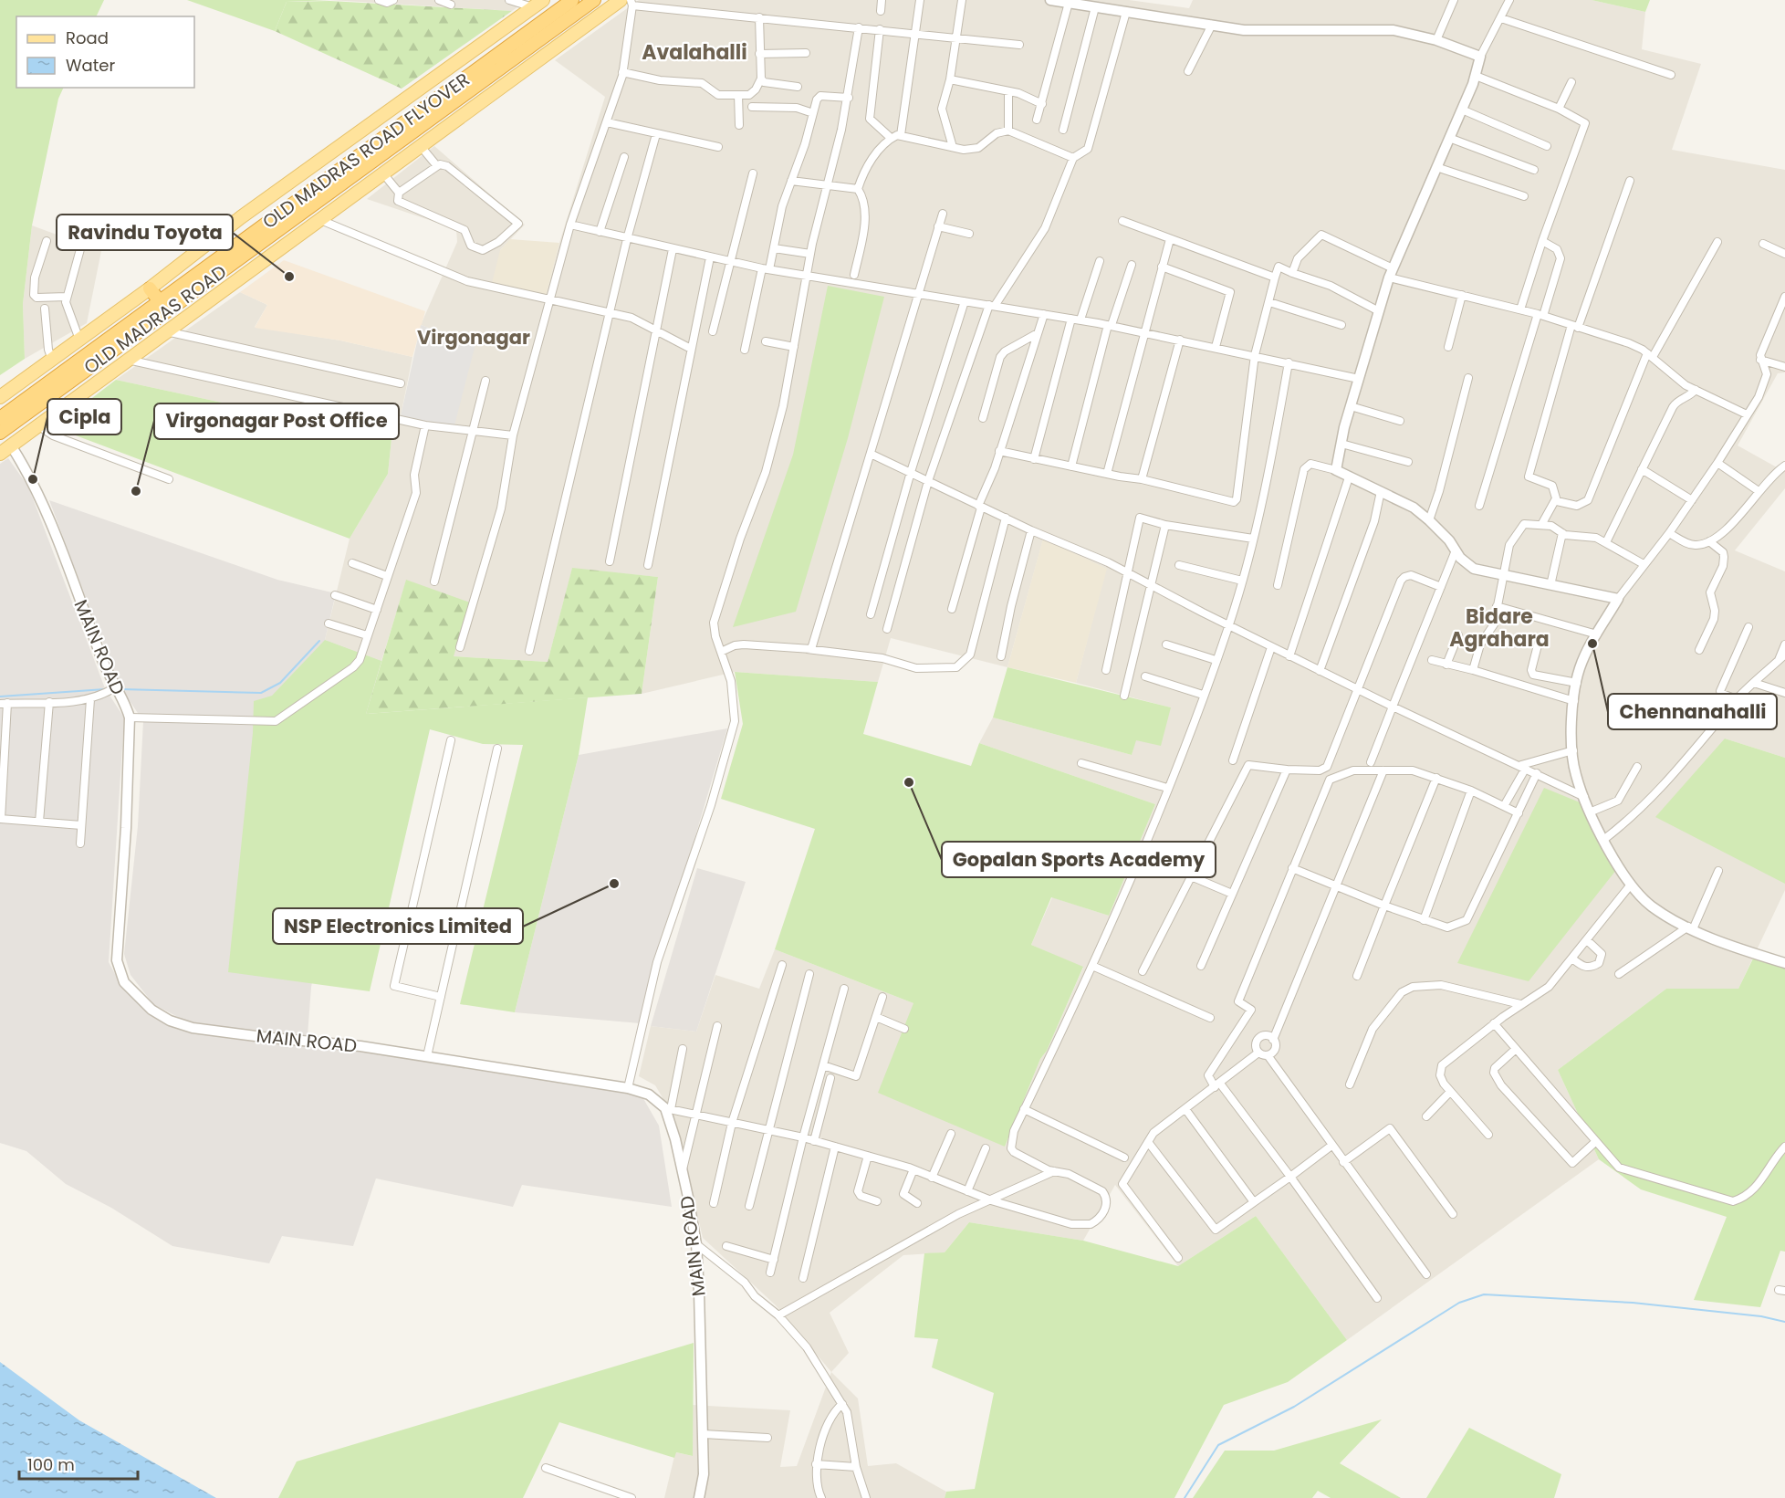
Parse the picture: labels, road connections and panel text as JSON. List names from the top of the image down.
{
  "streets": {
    "highway": ["OLD MADRAS ROAD FLYOVER", "OLD MADRAS ROAD"],
    "street": ["MAIN ROAD"]
  },
  "crossings": [
    ["OLD MADRAS ROAD FLYOVER", "OLD MADRAS ROAD"]
  ],
  "districts": ["Avalahalli", "Virgonagar", "Bidare Agrahara"],
  "places": [
    "Ravindu Toyota",
    "Cipla",
    "Virgonagar Post Office",
    "Chennanahalli",
    "Gopalan Sports Academy",
    "NSP Electronics Limited"
  ],
  "legend": ["Road", "Water"],
  "scale_bar": "100 m"
}
